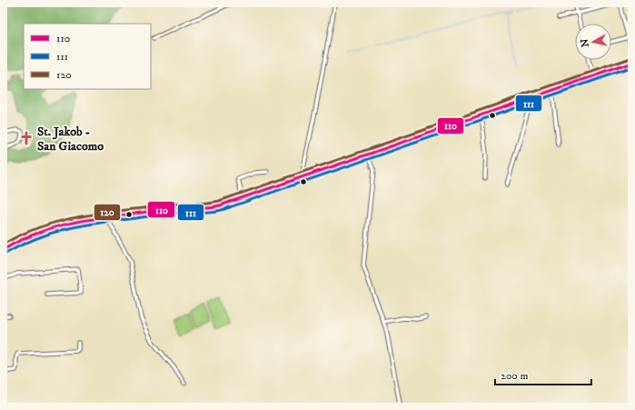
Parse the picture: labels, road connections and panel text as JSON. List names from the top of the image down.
{
  "places": {
    "church": ["St. Jakob - San Giacomo"]
  },
  "lines": ["transit line 120", "transit line 110", "transit line 111"],
  "legend": ["110", "111", "120"],
  "scale_bar": "200 m",
  "north": "left"
}
